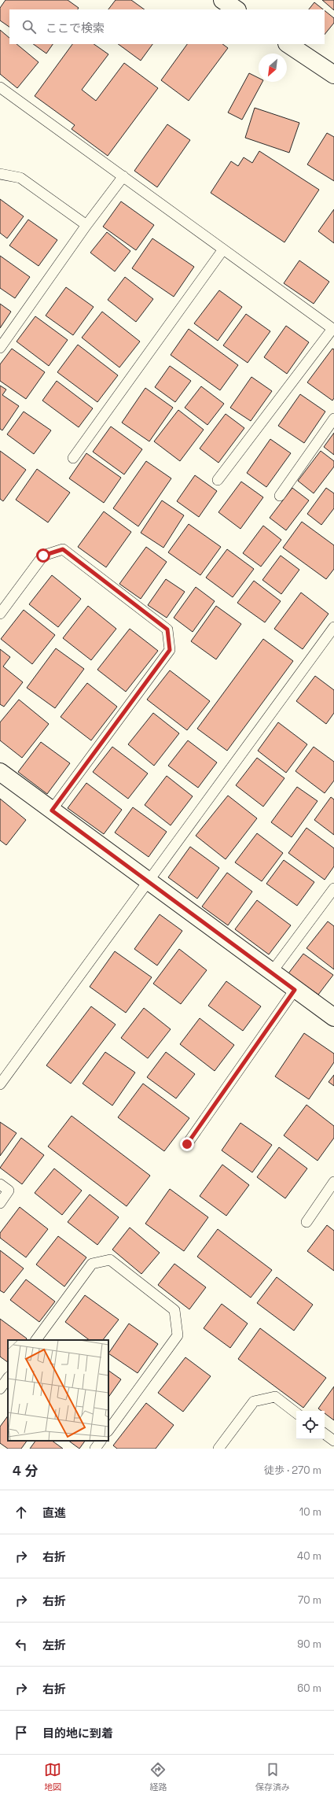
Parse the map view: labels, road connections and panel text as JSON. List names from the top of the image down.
{
  "north": "bottom left",
  "page": {
    "search": "ここで検索",
    "heading": ["4 分", "徒歩 · 270 m"],
    "list": [
      ["直進", "10 m"],
      ["右折", "40 m"],
      ["右折", "70 m"],
      ["左折", "90 m"],
      ["右折", "60 m"],
      "目的地に到着"
    ],
    "nav": ["地図", "経路", "保存済み"]
  }
}
